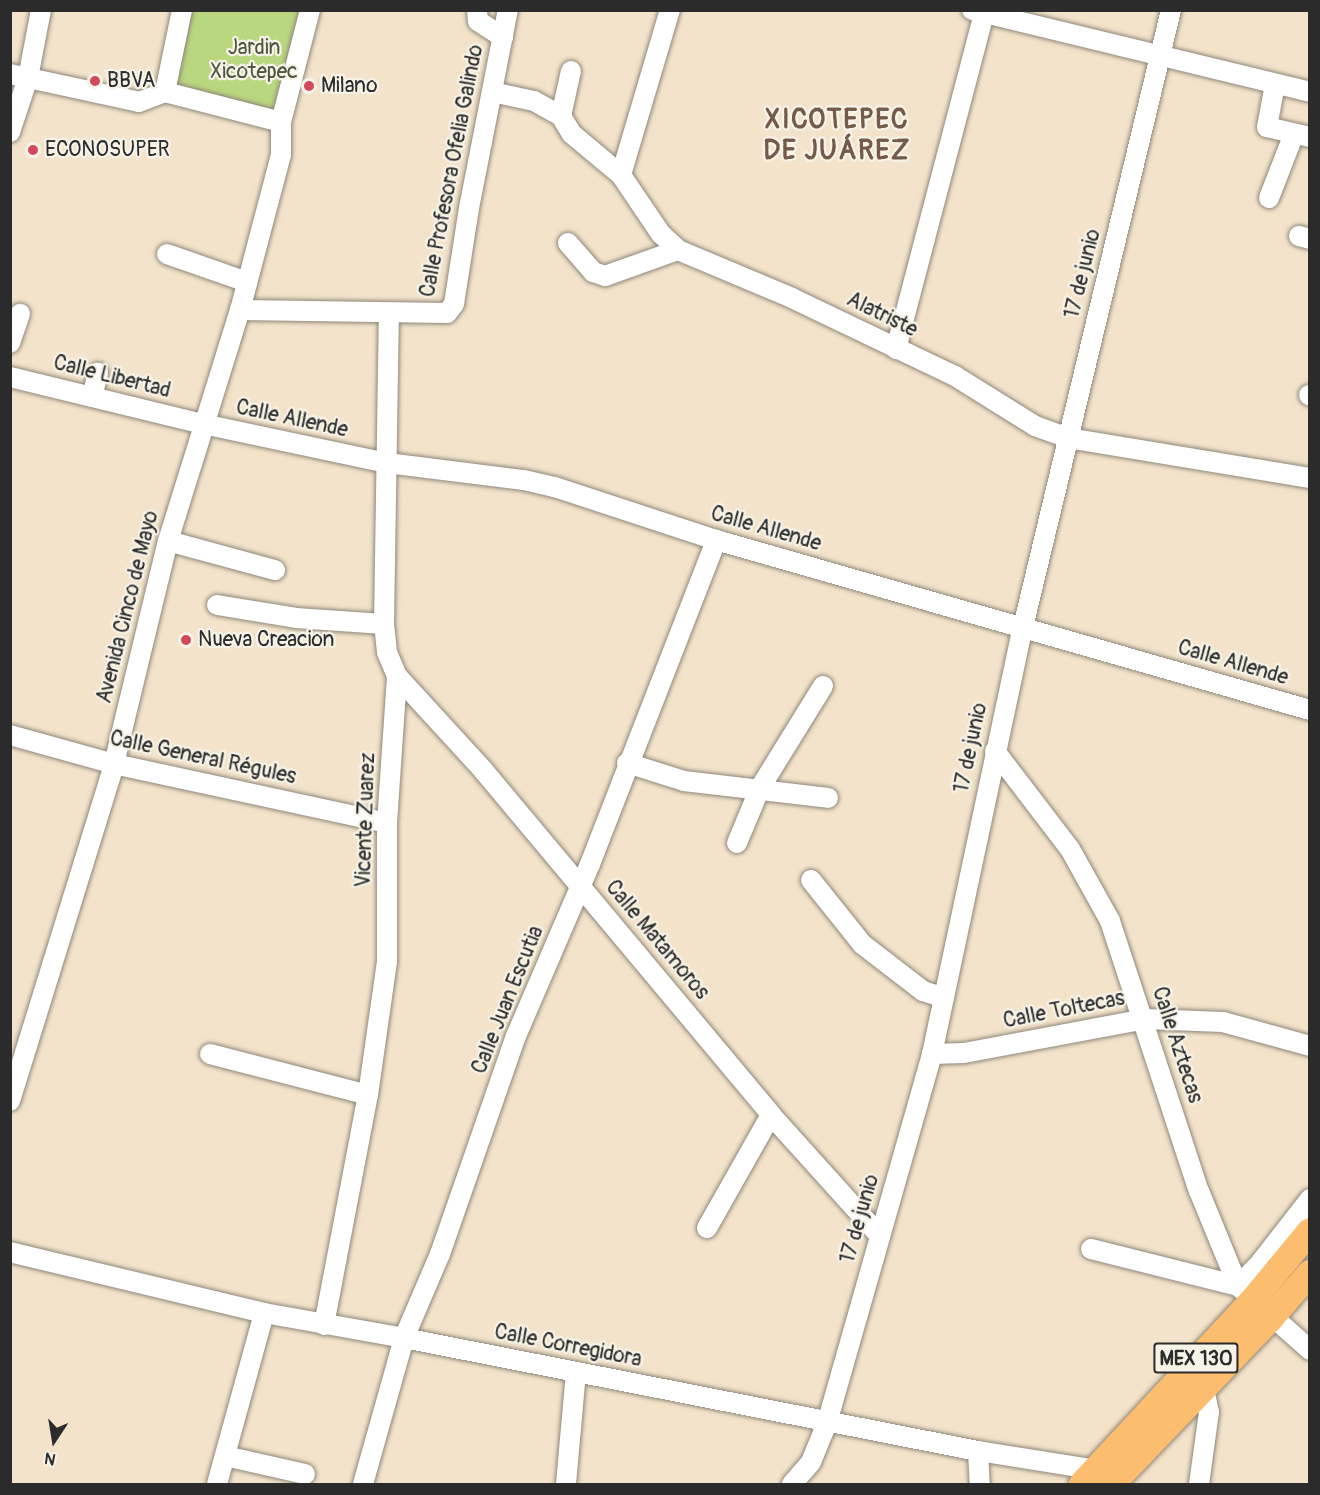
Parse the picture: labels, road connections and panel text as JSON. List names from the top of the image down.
{
  "streets": {
    "main road": ["MEX 130"],
    "street": [
      "Calle Profesora Ofelia Galindo",
      "17 de junio",
      "Alatriste",
      "Calle Libertad",
      "Calle Allende",
      "Avenida Cinco de Mayo",
      "Calle General Régules",
      "Vicente Zuarez",
      "Calle Matamoros",
      "Calle Juan Escutia",
      "Calle Toltecas",
      "Calle Aztecas",
      "Calle Corregidora"
    ]
  },
  "crossings": [
    ["Calle Profesora Ofelia Galindo", "Alatriste"],
    ["Calle Profesora Ofelia Galindo", "Avenida Cinco de Mayo"],
    ["Calle Profesora Ofelia Galindo", "Vicente Zuarez"],
    ["17 de junio", "Alatriste"],
    ["17 de junio", "Calle Allende"],
    ["17 de junio", "Calle Matamoros"],
    ["17 de junio", "Calle Toltecas"],
    ["17 de junio", "Calle Aztecas"],
    ["17 de junio", "Calle Corregidora"],
    ["Calle Libertad", "Calle Allende"],
    ["Calle Libertad", "Avenida Cinco de Mayo"],
    ["Calle Allende", "Avenida Cinco de Mayo"],
    ["Calle Allende", "Vicente Zuarez"],
    ["Calle Allende", "Calle Juan Escutia"],
    ["Avenida Cinco de Mayo", "Calle General Régules"],
    ["Calle General Régules", "Vicente Zuarez"],
    ["Vicente Zuarez", "Calle Matamoros"],
    ["Vicente Zuarez", "Calle Corregidora"],
    ["Calle Matamoros", "Calle Juan Escutia"],
    ["Calle Juan Escutia", "Calle Corregidora"],
    ["Calle Toltecas", "Calle Aztecas"],
    ["Calle Aztecas", "MEX 130"],
    ["Calle Corregidora", "MEX 130"]
  ],
  "districts": ["XICOTEPEC DE JUÁREZ"],
  "parks": ["Jardin Xicotepec"],
  "places": [
    "BBVA",
    "Milano",
    "ECONOSUPER",
    "Nueva Creacion"
  ],
  "north": "bottom"
}
